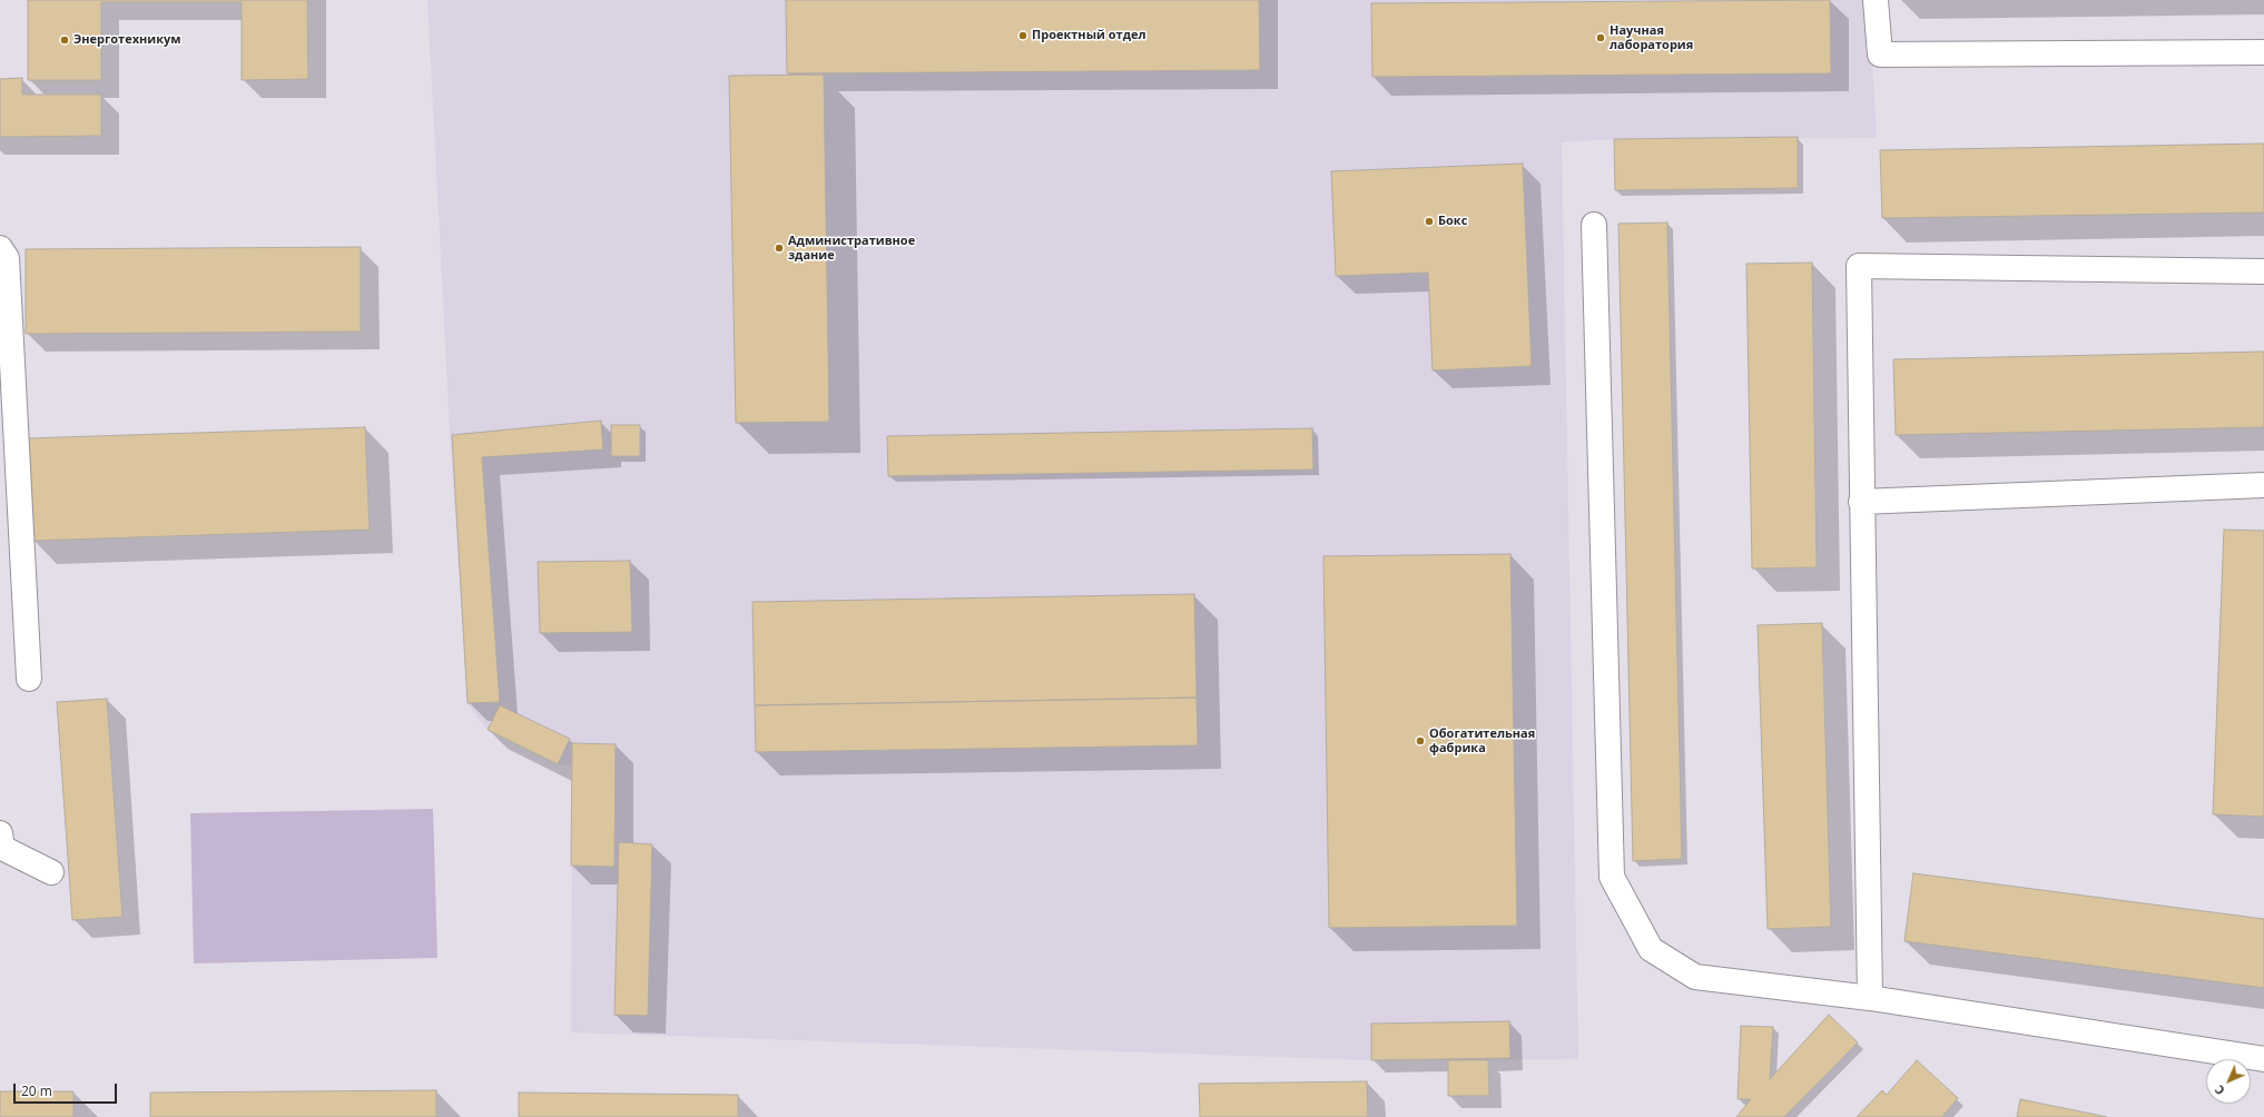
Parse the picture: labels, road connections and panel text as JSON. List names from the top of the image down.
{
  "places": [
    "Проектный отдел",
    "Научная лаборатория",
    "Энерготехникум",
    "Бокс",
    "Административное здание",
    "Обогатительная фабрика"
  ],
  "scale_bar": "20 m",
  "north": "bottom left"
}
